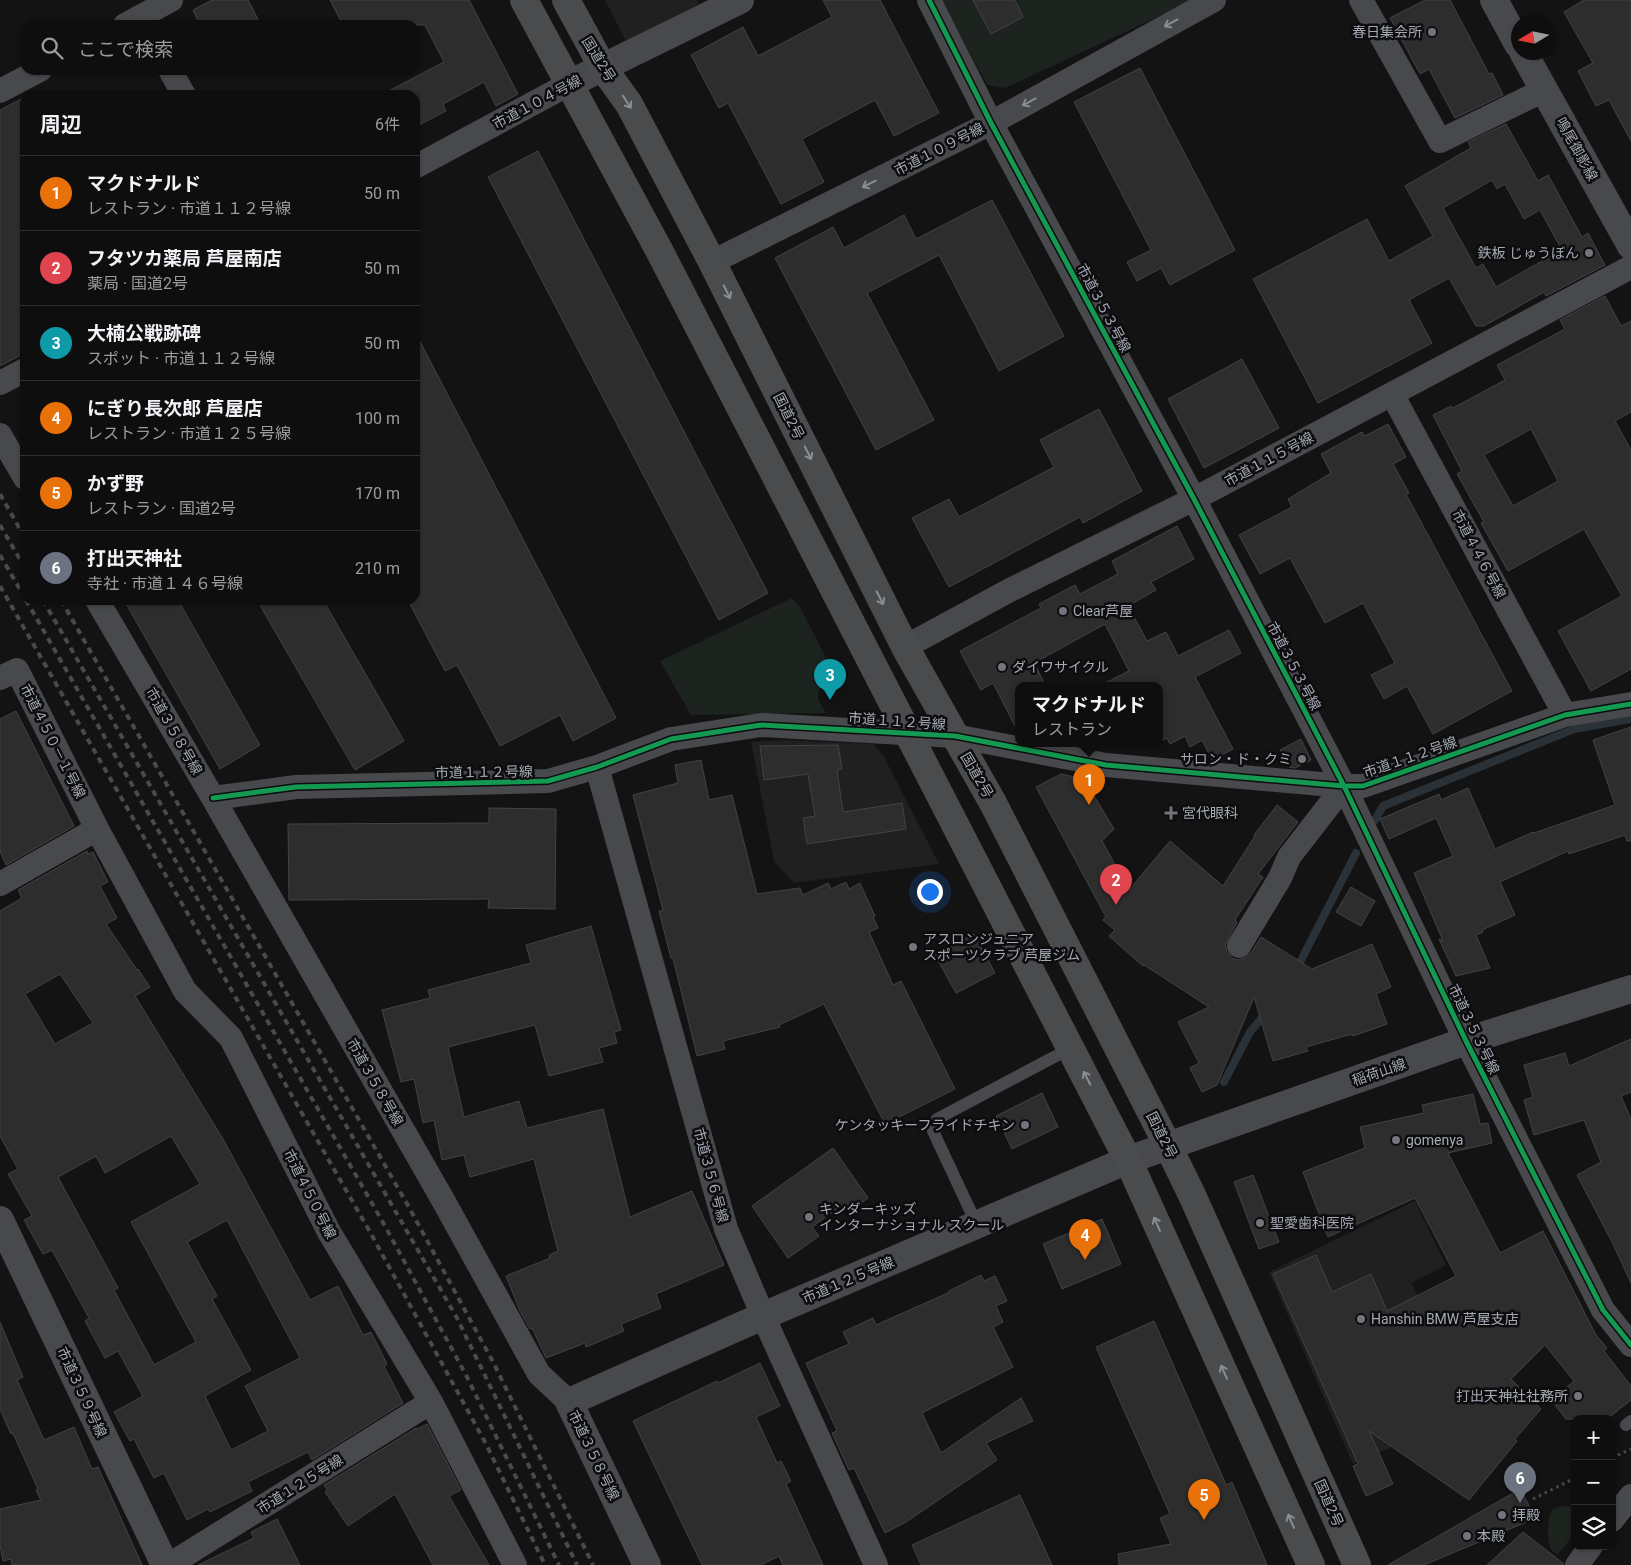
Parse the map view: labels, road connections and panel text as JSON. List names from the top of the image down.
{
  "streets": {
    "highway": ["国道2号"],
    "street": [
      "市道１０４号線",
      "市道１０９号線",
      "鳴尾御影線",
      "市道３５３号線",
      "市道１１５号線",
      "市道４４６号線",
      "市道１１２号線",
      "市道３５８号線",
      "市道４５０－１号線",
      "稲荷山線",
      "市道３５６号線",
      "市道４５０号線",
      "市道１２５号線",
      "市道３５９号線"
    ]
  },
  "crossings": [
    ["国道2号", "市道１０４号線"],
    ["国道2号", "市道１０９号線"],
    ["国道2号", "市道１１５号線"],
    ["国道2号", "市道１１２号線"],
    ["国道2号", "稲荷山線"],
    ["市道１０９号線", "市道３５３号線"],
    ["市道３５３号線", "市道１１５号線"],
    ["市道３５３号線", "市道１１２号線"],
    ["市道３５３号線", "稲荷山線"],
    ["市道１１５号線", "市道４４６号線"],
    ["市道４４６号線", "市道１１２号線"],
    ["市道１１２号線", "市道３５８号線"],
    ["市道１１２号線", "市道３５６号線"],
    ["市道３５８号線", "市道１２５号線"],
    ["市道４５０－１号線", "市道４５０号線"],
    ["稲荷山線", "市道１２５号線"],
    ["市道３５６号線", "市道１２５号線"],
    ["市道４５０号線", "市道１２５号線"]
  ],
  "one_way": ["市道１０９号線"],
  "places": {
    "other": [
      "春日集会所",
      "鉄板 じゅうぼん",
      "Clear芦屋",
      "ダイワサイクル",
      "サロン・ド・クミ",
      "アスロンジュニア スポーツクラブ 芦屋ジム",
      "ケンタッキーフライドチキン",
      "gomenya",
      "キンダーキッズ インターナショナル スクール",
      "聖愛歯科医院",
      "Hanshin BMW 芦屋支店",
      "打出天神社社務所",
      "拝殿",
      "本殿"
    ],
    "health": ["宮代眼科"]
  },
  "north": "left",
  "page": {
    "search": "ここで検索",
    "heading": ["周辺", "6件"],
    "list": [
      {
        "mark": "1",
        "name": "マクドナルド",
        "note": "レストラン · 市道１１２号線",
        "value": "50 m"
      },
      {
        "mark": "2",
        "name": "フタツカ薬局 芦屋南店",
        "note": "薬局 · 国道2号",
        "value": "50 m"
      },
      {
        "mark": "3",
        "name": "大楠公戦跡碑",
        "note": "スポット · 市道１１２号線",
        "value": "50 m"
      },
      {
        "mark": "4",
        "name": "にぎり長次郎 芦屋店",
        "note": "レストラン · 市道１２５号線",
        "value": "100 m"
      },
      {
        "mark": "5",
        "name": "かず野",
        "note": "レストラン · 国道2号",
        "value": "170 m"
      },
      {
        "mark": "6",
        "name": "打出天神社",
        "note": "寺社 · 市道１４６号線",
        "value": "210 m"
      }
    ],
    "pins": [
      "3",
      "1",
      "2",
      "4",
      "6",
      "5"
    ],
    "popup": ["マクドナルド", "レストラン"],
    "map_buttons": ["+", "−"]
  }
}
